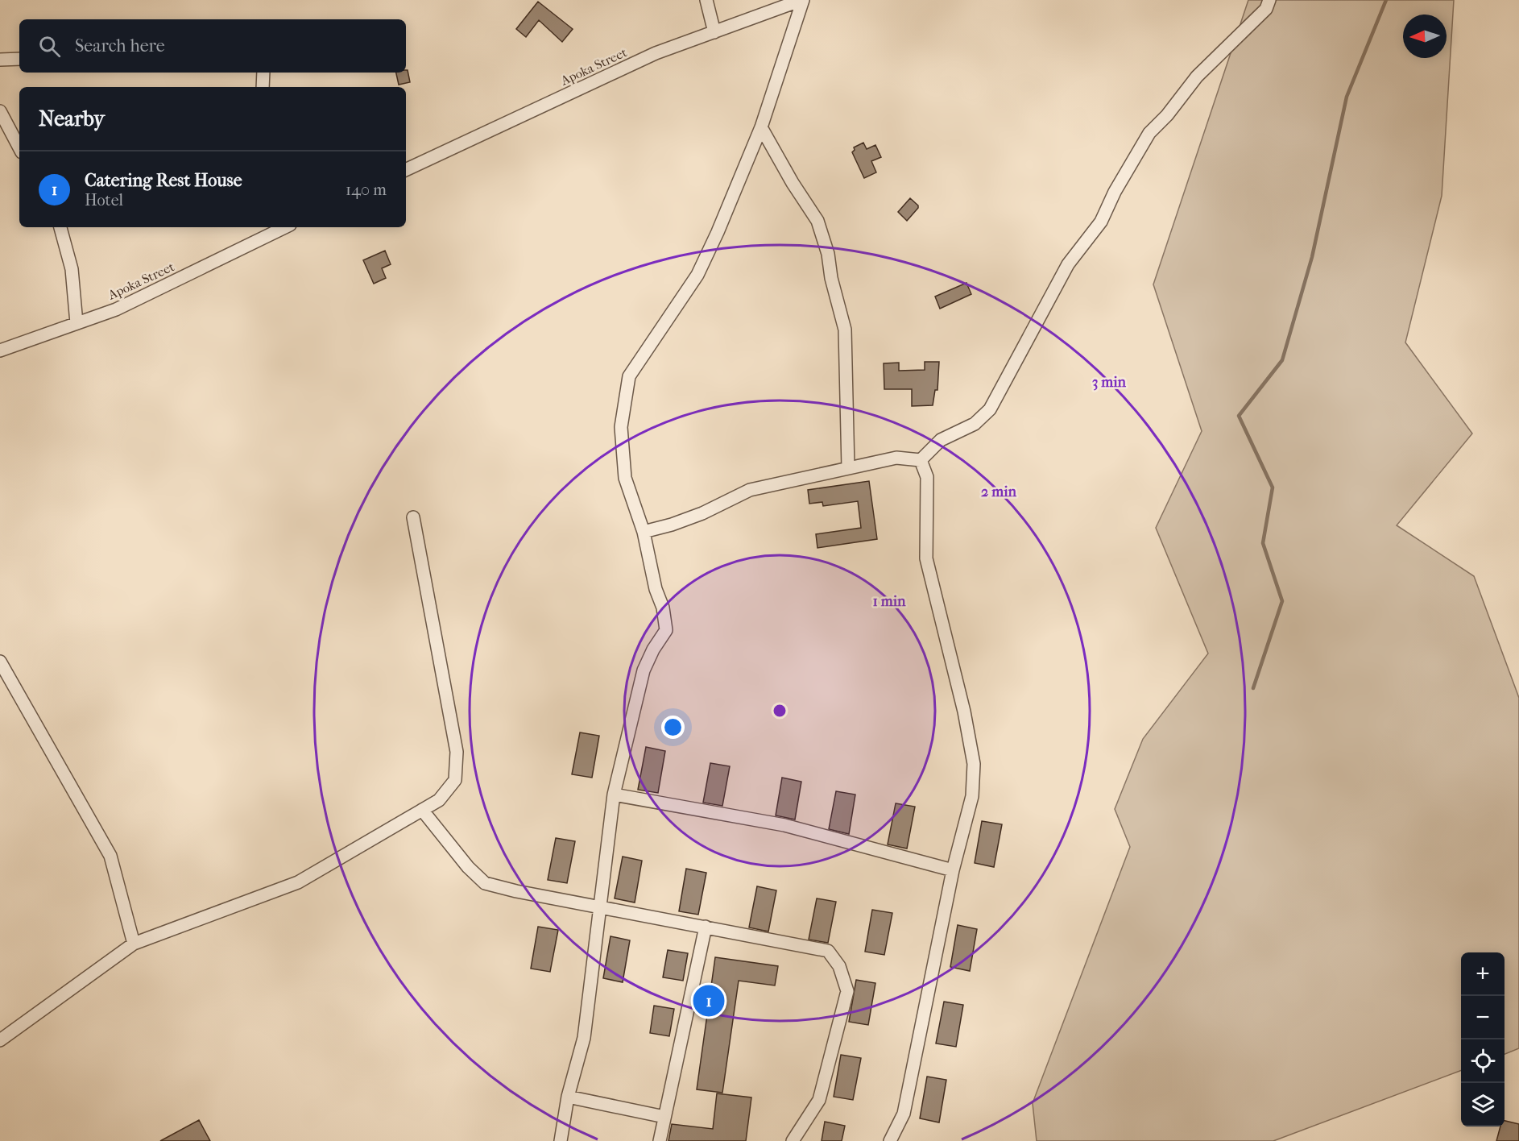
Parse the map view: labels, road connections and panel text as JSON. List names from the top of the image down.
{
  "streets": {
    "street": ["Apoka Street"]
  },
  "north": "left",
  "page": {
    "search": "Search here",
    "heading": "Nearby",
    "list": [
      {
        "mark": "1",
        "name": "Catering Rest House",
        "note": "Hotel",
        "value": "140 m"
      }
    ],
    "map_buttons": ["+", "−"],
    "pins": "1"
  },
  "rings": ["3 min", "2 min", "1 min"]
}
